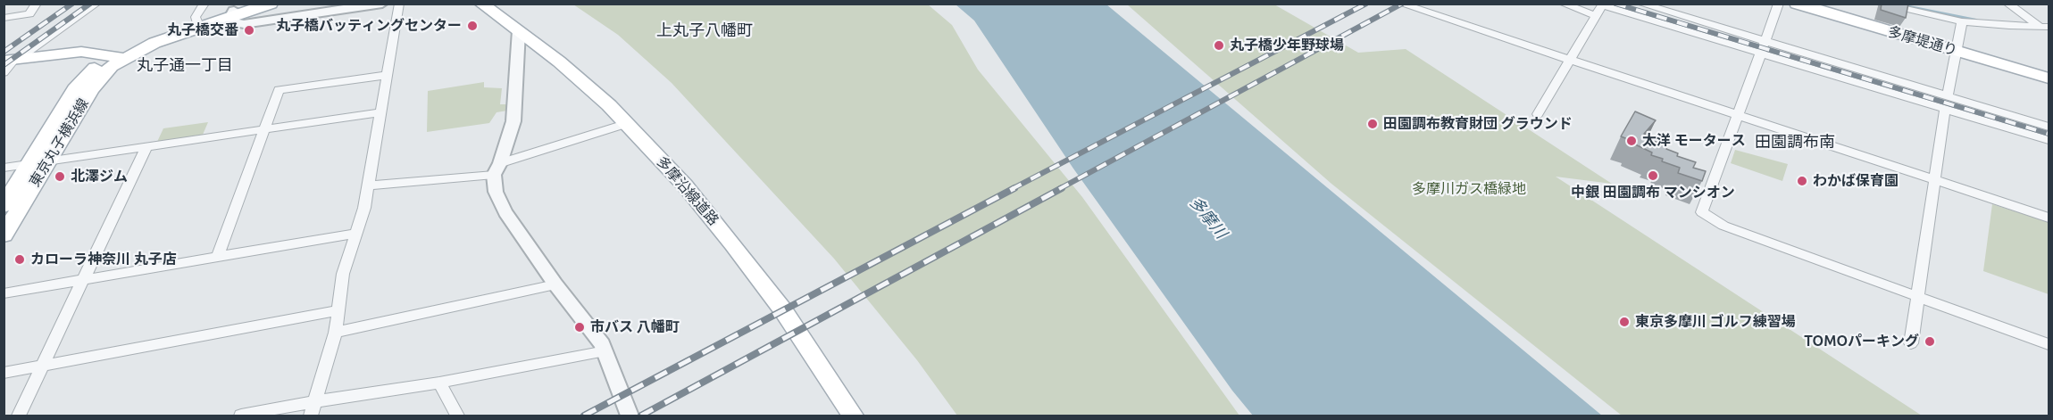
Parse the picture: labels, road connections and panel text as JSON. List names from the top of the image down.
{
  "streets": {
    "main road": ["多摩堤通り", "東京丸子横浜線", "多摩沿線道路"]
  },
  "districts": ["上丸子八幡町", "丸子通一丁目", "田園調布南"],
  "water": ["多摩川"],
  "parks": ["多摩川ガス橋緑地"],
  "places": [
    "丸子橋バッティングセンター",
    "丸子橋交番",
    "丸子橋少年野球場",
    "田園調布教育財団 グラウンド",
    "太洋 モータース",
    "中銀 田園調布 マンシオン",
    "北澤ジム",
    "わかば保育園",
    "カローラ神奈川 丸子店",
    "東京多摩川 ゴルフ練習場",
    "市バス 八幡町",
    "TOMOパーキング"
  ]
}
